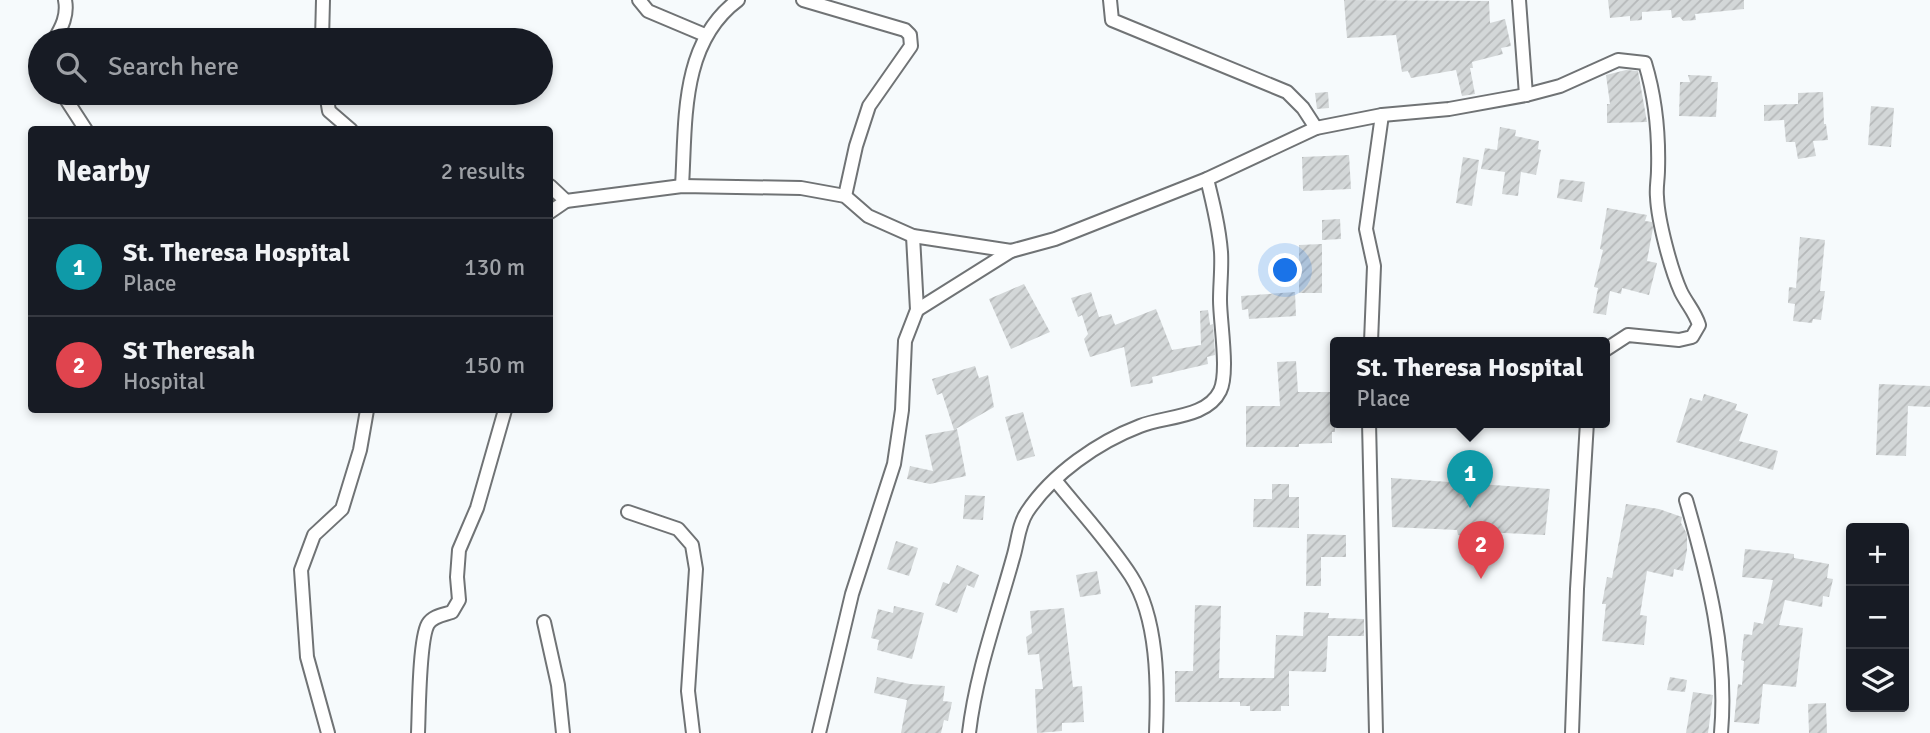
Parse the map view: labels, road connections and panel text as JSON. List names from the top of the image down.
{
  "page": {
    "search": "Search here",
    "heading": ["Nearby", "2 results"],
    "list": [
      {
        "mark": "1",
        "name": "St. Theresa Hospital",
        "note": "Place",
        "value": "130 m"
      },
      {
        "mark": "2",
        "name": "St Theresah",
        "note": "Hospital",
        "value": "150 m"
      }
    ],
    "popup": ["St. Theresa Hospital", "Place"],
    "pins": ["1", "2"],
    "map_buttons": ["+", "−"]
  }
}
